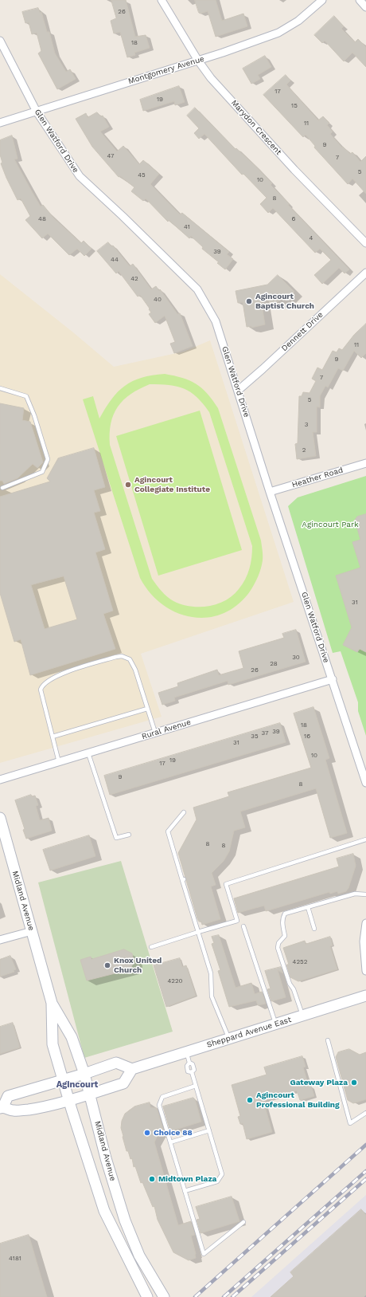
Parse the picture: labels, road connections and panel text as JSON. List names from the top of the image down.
{
  "streets": {
    "main road": ["Midland Avenue", "Sheppard Avenue East"],
    "street": [
      "Montgomery Avenue",
      "Marydon Crescent",
      "Glen Watford Drive",
      "Dennett Drive",
      "Heather Road",
      "Rural Avenue"
    ]
  },
  "crossings": [
    ["Montgomery Avenue", "Marydon Crescent"],
    ["Montgomery Avenue", "Glen Watford Drive"],
    ["Glen Watford Drive", "Dennett Drive"],
    ["Glen Watford Drive", "Heather Road"],
    ["Glen Watford Drive", "Rural Avenue"]
  ],
  "districts": ["Agincourt"],
  "parks": ["Agincourt Park"],
  "places": [
    "Agincourt Baptist Church",
    "Agincourt Collegiate Institute",
    "Knox United Church",
    "Gateway Plaza",
    "Agincourt Professional Building",
    "Choice 88",
    "Midtown Plaza"
  ],
  "house_numbers": [
    "26",
    "18",
    "17",
    "19",
    "15",
    "11",
    "9",
    "47",
    "7",
    "5",
    "45",
    "10",
    "8",
    "48",
    "6",
    "41",
    "4",
    "39",
    "44",
    "42",
    "40",
    "11",
    "9",
    "7",
    "5",
    "3",
    "2",
    "31",
    "30",
    "28",
    "26",
    "18",
    "39",
    "37",
    "35",
    "16",
    "31",
    "10",
    "19",
    "17",
    "9",
    "8",
    "8",
    "8",
    "4252",
    "4220",
    "4181"
  ]
}
